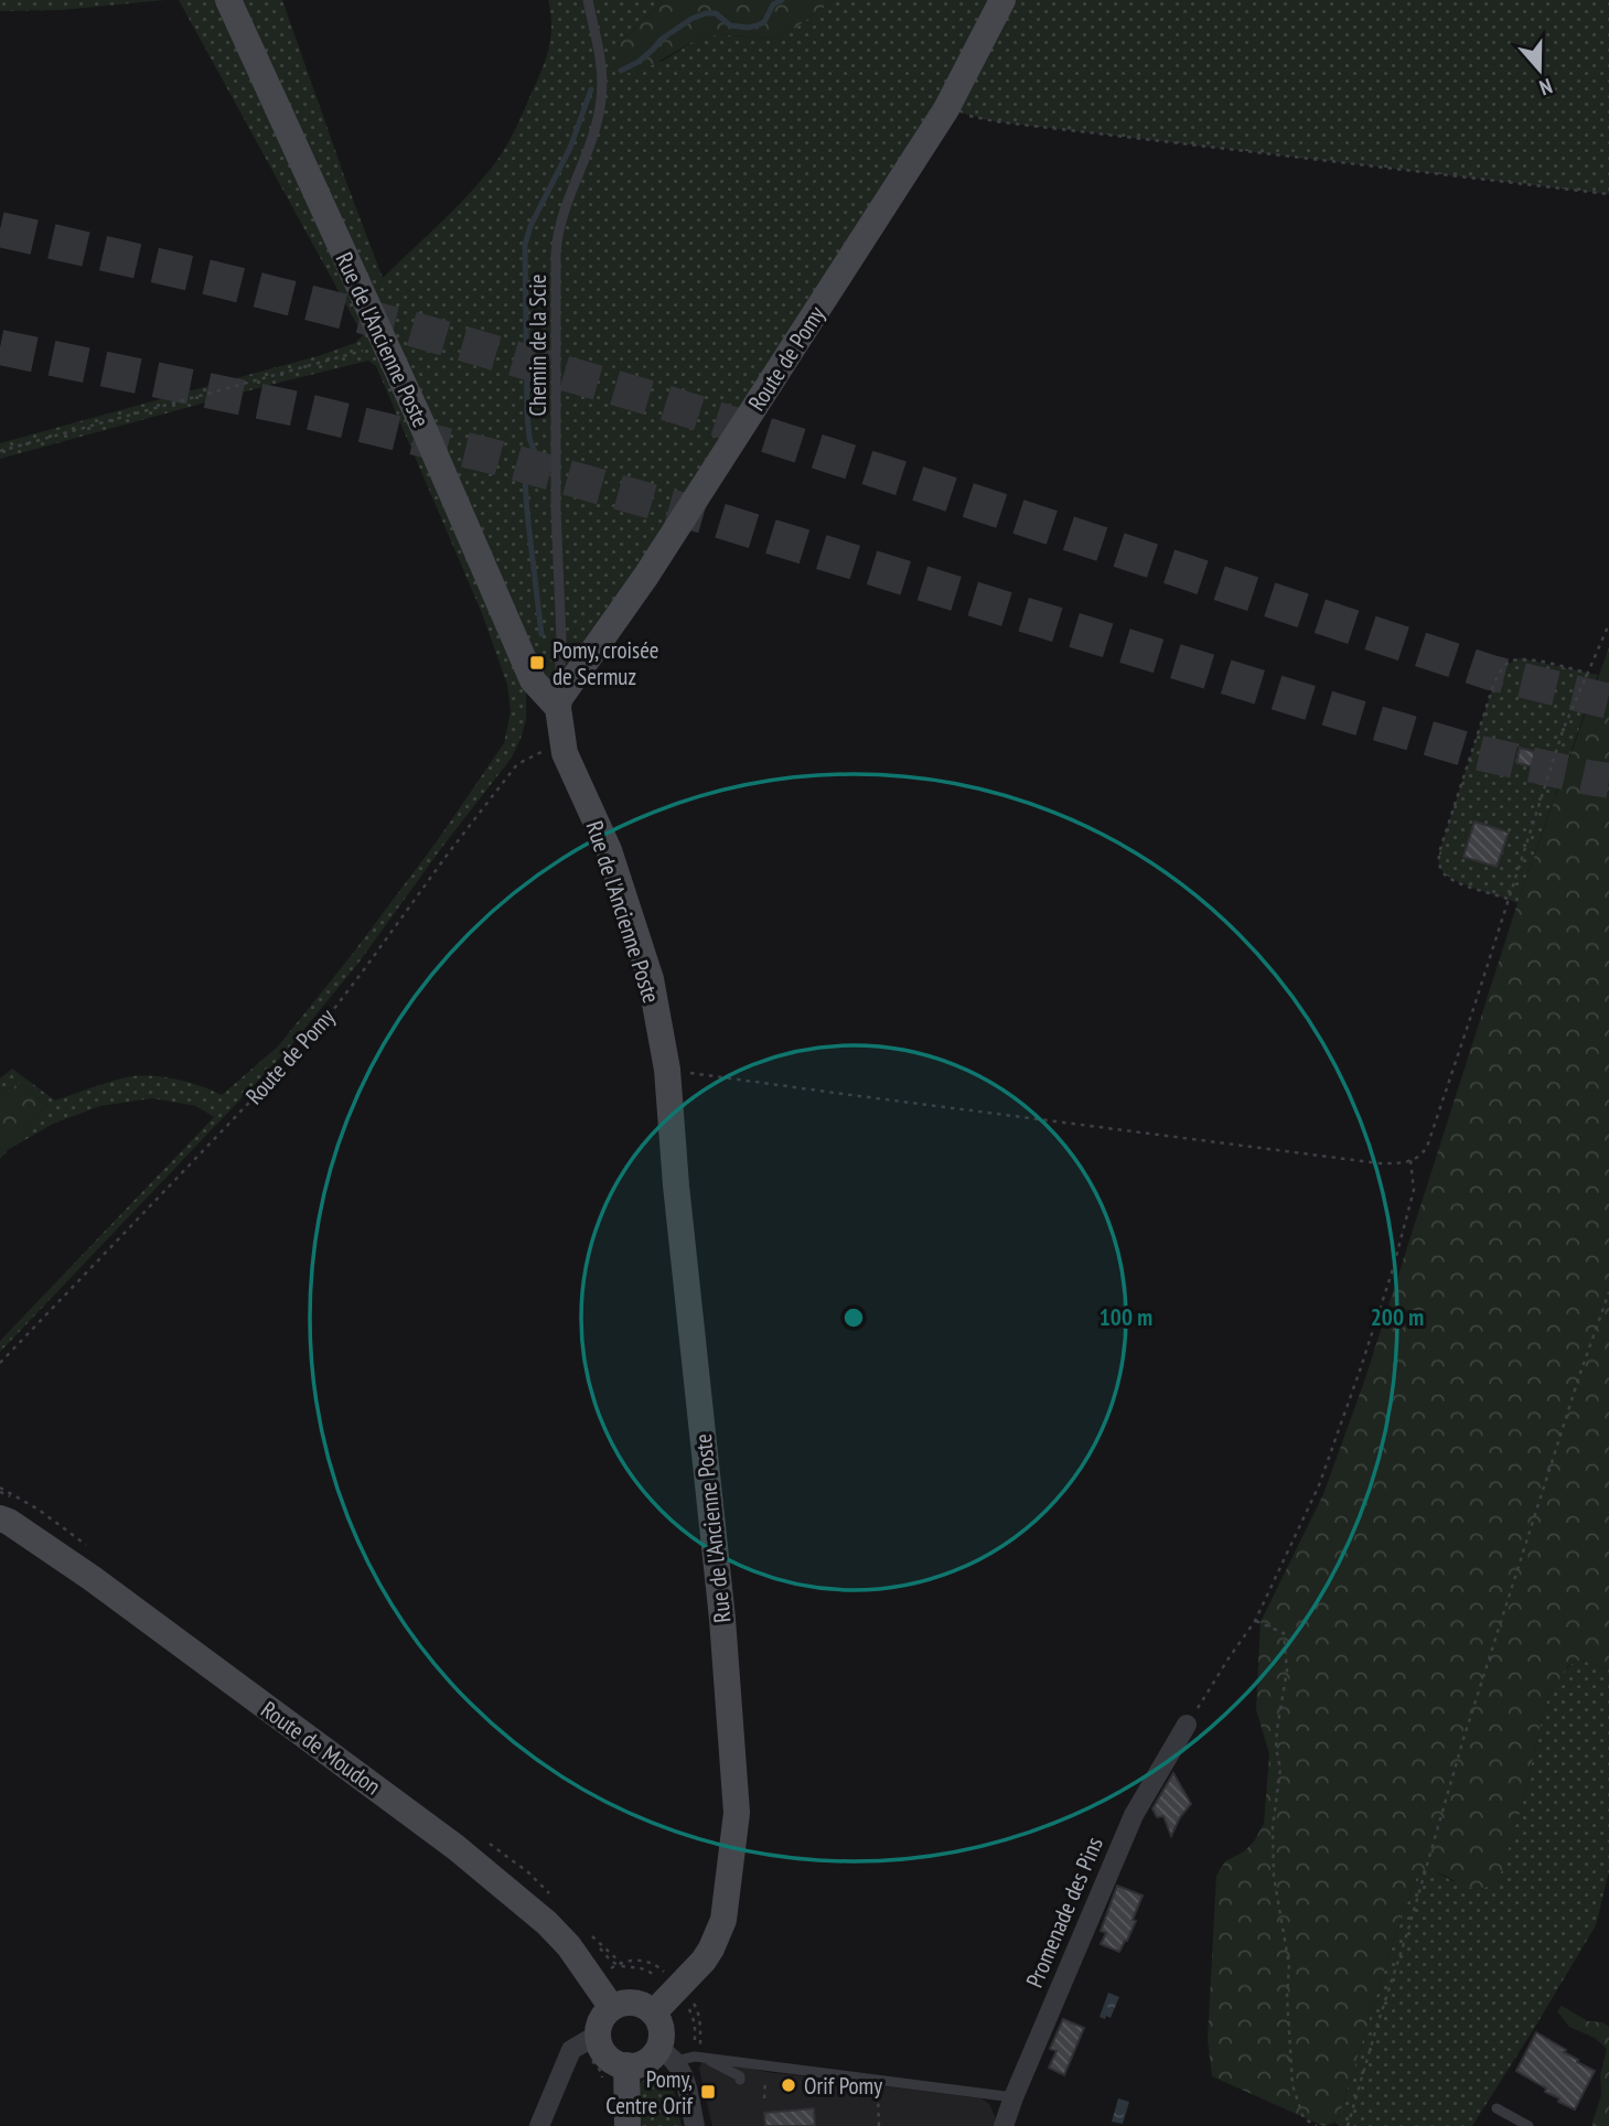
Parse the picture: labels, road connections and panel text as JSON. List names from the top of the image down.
{
  "streets": {
    "street": [
      "Rue de l'Ancienne Poste",
      "Route de Pomy",
      "Route de Moudon",
      "Promenade des Pins"
    ],
    "lane": ["Chemin de la Scie"]
  },
  "crossings": [
    ["Rue de l'Ancienne Poste", "Chemin de la Scie"],
    ["Rue de l'Ancienne Poste", "Route de Pomy"],
    ["Rue de l'Ancienne Poste", "Route de Moudon"],
    ["Chemin de la Scie", "Route de Pomy"]
  ],
  "places": {
    "transit": ["Pomy, croisée de Sermuz", "Pomy, Centre Orif"],
    "other": ["Orif Pomy"]
  },
  "north": "bottom",
  "rings": ["100 m", "200 m"]
}
